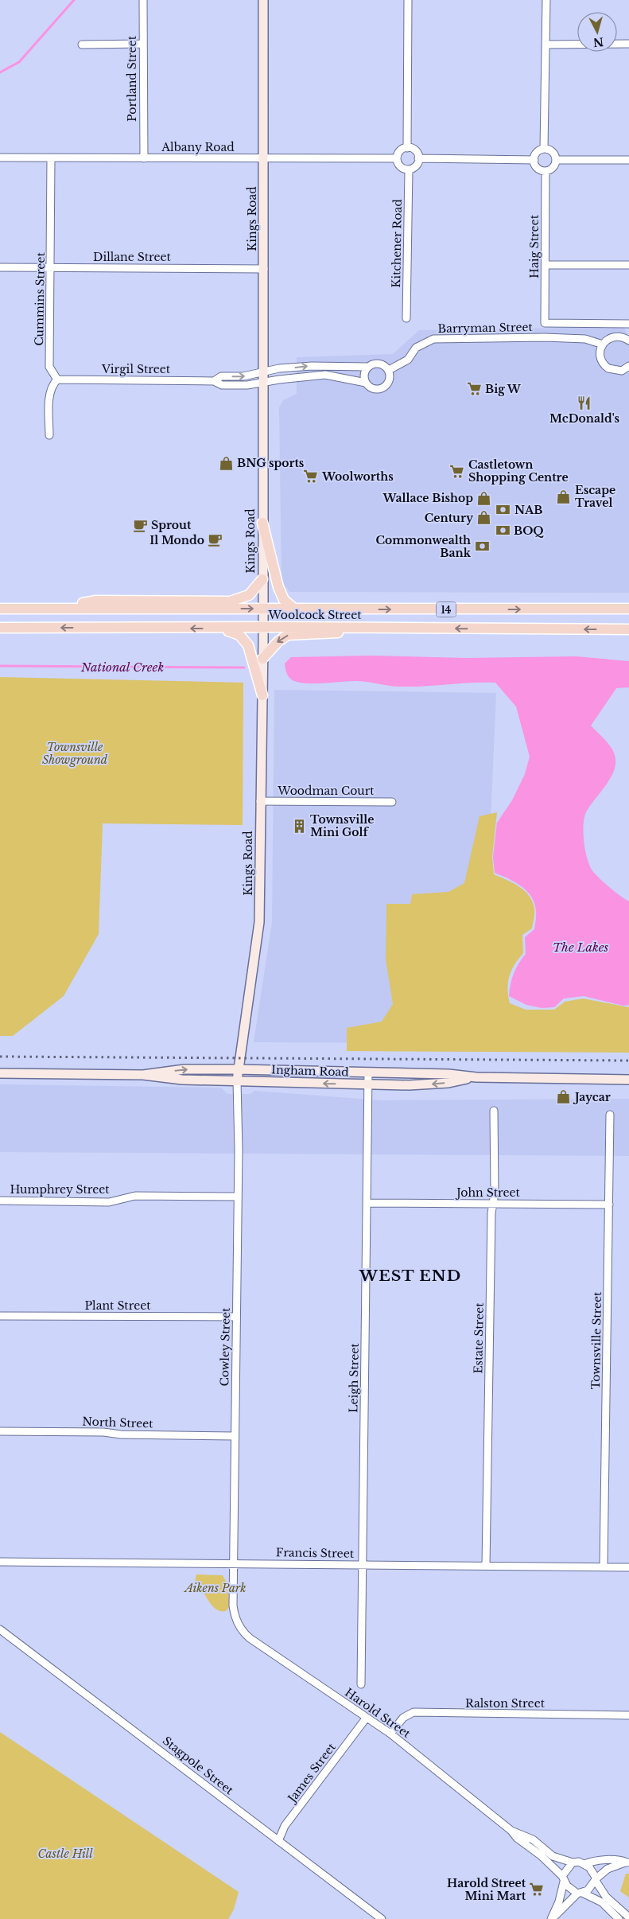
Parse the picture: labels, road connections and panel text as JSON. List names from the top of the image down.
{
  "streets": {
    "main road": [
      "Kings Road",
      "14",
      "Woolcock Street",
      "Ingham Road"
    ],
    "street": [
      "Portland Street",
      "Albany Road",
      "Kitchener Road",
      "Haig Street",
      "Dillane Street",
      "Cummins Street",
      "Barryman Street",
      "Virgil Street",
      "Woodman Court",
      "Humphrey Street",
      "John Street",
      "Plant Street",
      "Estate Street",
      "Townsville Street",
      "Cowley Street",
      "Leigh Street",
      "North Street",
      "Francis Street",
      "Ralston Street",
      "Harold Street",
      "Stagpole Street",
      "James Street"
    ]
  },
  "crossings": [
    ["Portland Street", "Albany Road"],
    ["Albany Road", "Kings Road"],
    ["Albany Road", "Kitchener Road"],
    ["Albany Road", "Cummins Street"],
    ["Kings Road", "Dillane Street"],
    ["Kings Road", "Virgil Street"],
    ["Kings Road", "Woolcock Street"],
    ["Kings Road", "Woodman Court"],
    ["Kings Road", "Ingham Road"],
    ["Kings Road", "Cowley Street"],
    ["Dillane Street", "Cummins Street"],
    ["Cummins Street", "Virgil Street"],
    ["Ingham Road", "Cowley Street"],
    ["Ingham Road", "Leigh Street"],
    ["Humphrey Street", "Cowley Street"],
    ["John Street", "Estate Street"],
    ["John Street", "Townsville Street"],
    ["John Street", "Leigh Street"],
    ["Plant Street", "Cowley Street"],
    ["Estate Street", "Francis Street"],
    ["Townsville Street", "Francis Street"],
    ["Cowley Street", "North Street"],
    ["Cowley Street", "Francis Street"],
    ["Cowley Street", "Harold Street"],
    ["Leigh Street", "Francis Street"],
    ["Ralston Street", "Harold Street"],
    ["Harold Street", "James Street"],
    ["Stagpole Street", "James Street"]
  ],
  "districts": ["WEST END"],
  "water": ["National Creek", "The Lakes"],
  "parks": ["Townsville Showground", "Aikens Park", "Castle Hill"],
  "places": {
    "supermarket": [
      "Big W",
      "Castletown Shopping Centre",
      "Woolworths",
      "Harold Street Mini Mart"
    ],
    "restaurant": ["McDonald's"],
    "shop": [
      "BNG sports",
      "Escape Travel",
      "Wallace Bishop",
      "Century",
      "Jaycar"
    ],
    "bank": ["NAB", "BOQ", "Commonwealth Bank"],
    "cafe": ["Sprout", "Il Mondo"],
    "building": ["Townsville Mini Golf"]
  },
  "north": "bottom"
}
